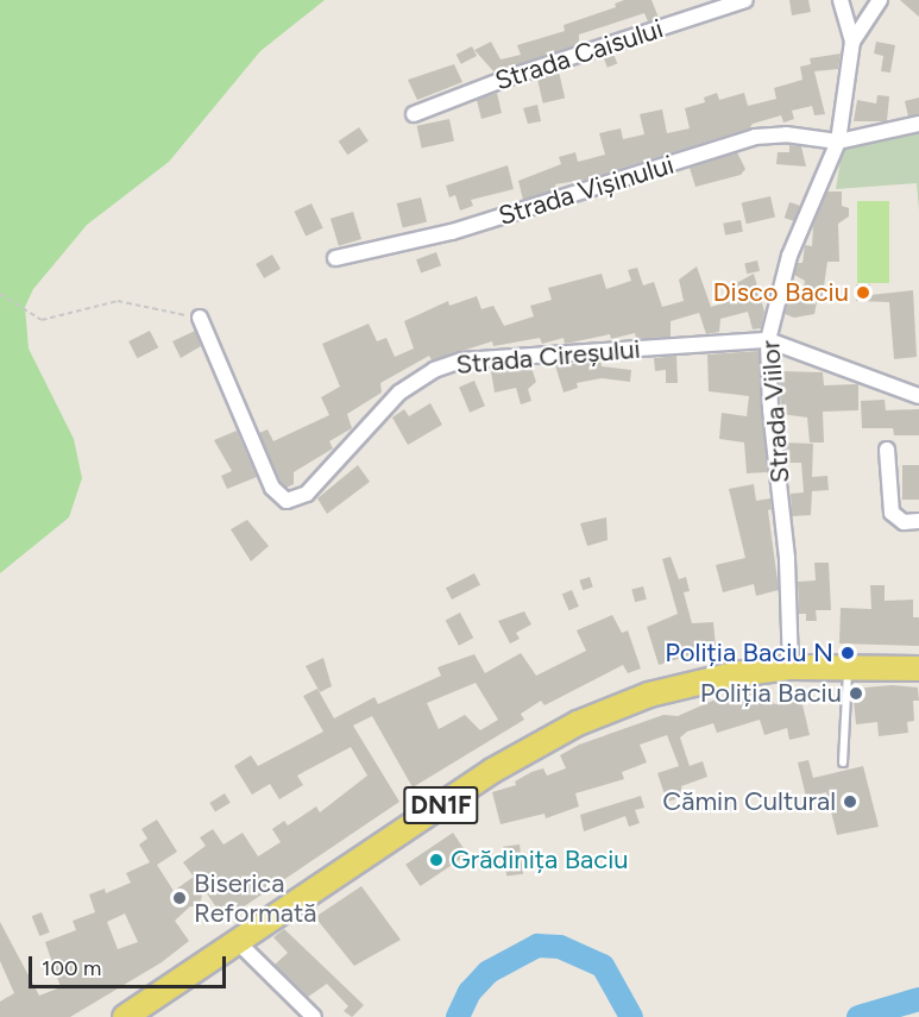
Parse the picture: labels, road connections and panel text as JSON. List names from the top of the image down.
{
  "streets": {
    "main road": ["DN1F"],
    "street": [
      "Strada Caisului",
      "Strada Vișinului",
      "Strada Cireșului",
      "Strada Viilor"
    ]
  },
  "crossings": [
    ["Strada Vișinului", "Strada Viilor"],
    ["Strada Cireșului", "Strada Viilor"],
    ["Strada Viilor", "DN1F"]
  ],
  "places": [
    "Disco Baciu",
    "Poliția Baciu N",
    "Poliția Baciu",
    "Cămin Cultural",
    "Grădinița Baciu",
    "Biserica Reformată"
  ],
  "scale_bar": "100 m"
}
